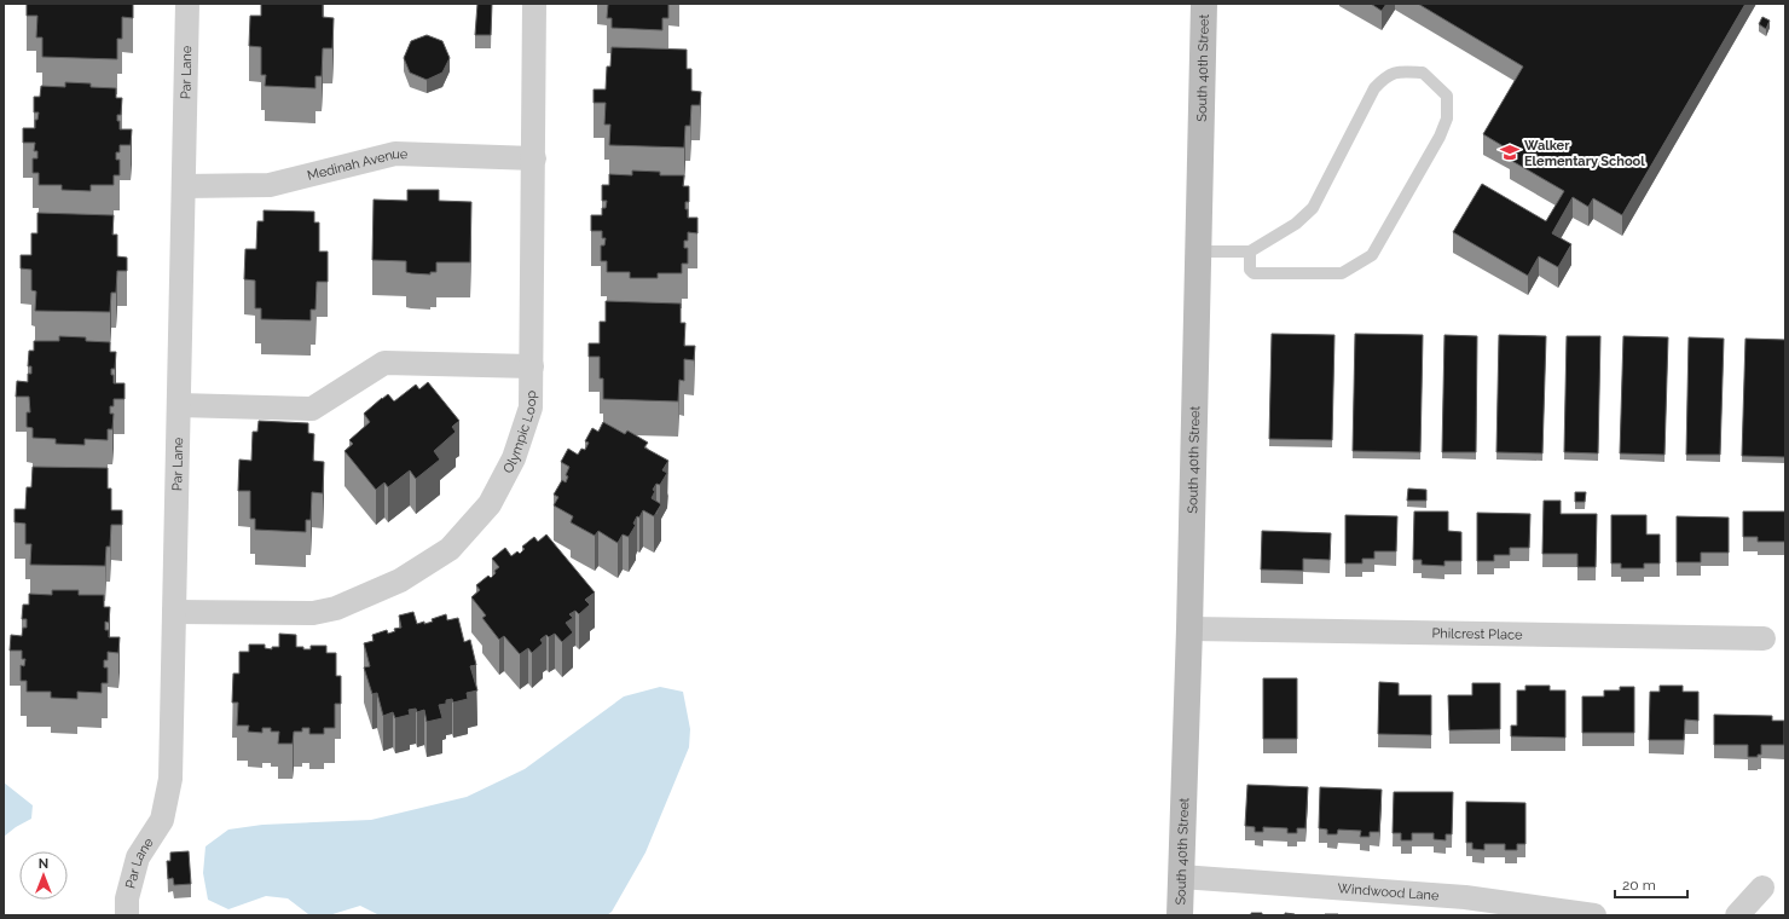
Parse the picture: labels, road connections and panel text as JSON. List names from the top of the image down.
{
  "streets": {
    "street": [
      "South 40th Street",
      "Par Lane",
      "Medinah Avenue",
      "Olympic Loop",
      "Philcrest Place",
      "Windwood Lane"
    ]
  },
  "crossings": [
    ["South 40th Street", "Philcrest Place"],
    ["South 40th Street", "Windwood Lane"],
    ["Par Lane", "Medinah Avenue"],
    ["Par Lane", "Olympic Loop"],
    ["Medinah Avenue", "Olympic Loop"]
  ],
  "places": {
    "school or university": ["Walker Elementary School"]
  },
  "scale_bar": "20 m",
  "north": "top"
}
